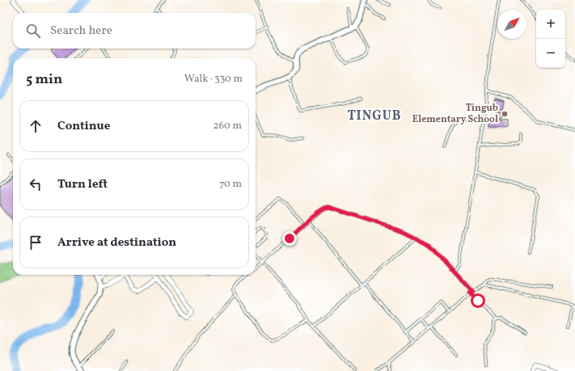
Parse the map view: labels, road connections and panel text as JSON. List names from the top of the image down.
{
  "districts": ["TINGUB"],
  "places": ["Tingub Elementary School"],
  "north": "top right",
  "page": {
    "map_buttons": ["+", "−"],
    "search": "Search here",
    "heading": ["5 min", "Walk · 330 m"],
    "list": [
      ["Continue", "260 m"],
      ["Turn left", "70 m"],
      "Arrive at destination"
    ]
  }
}
